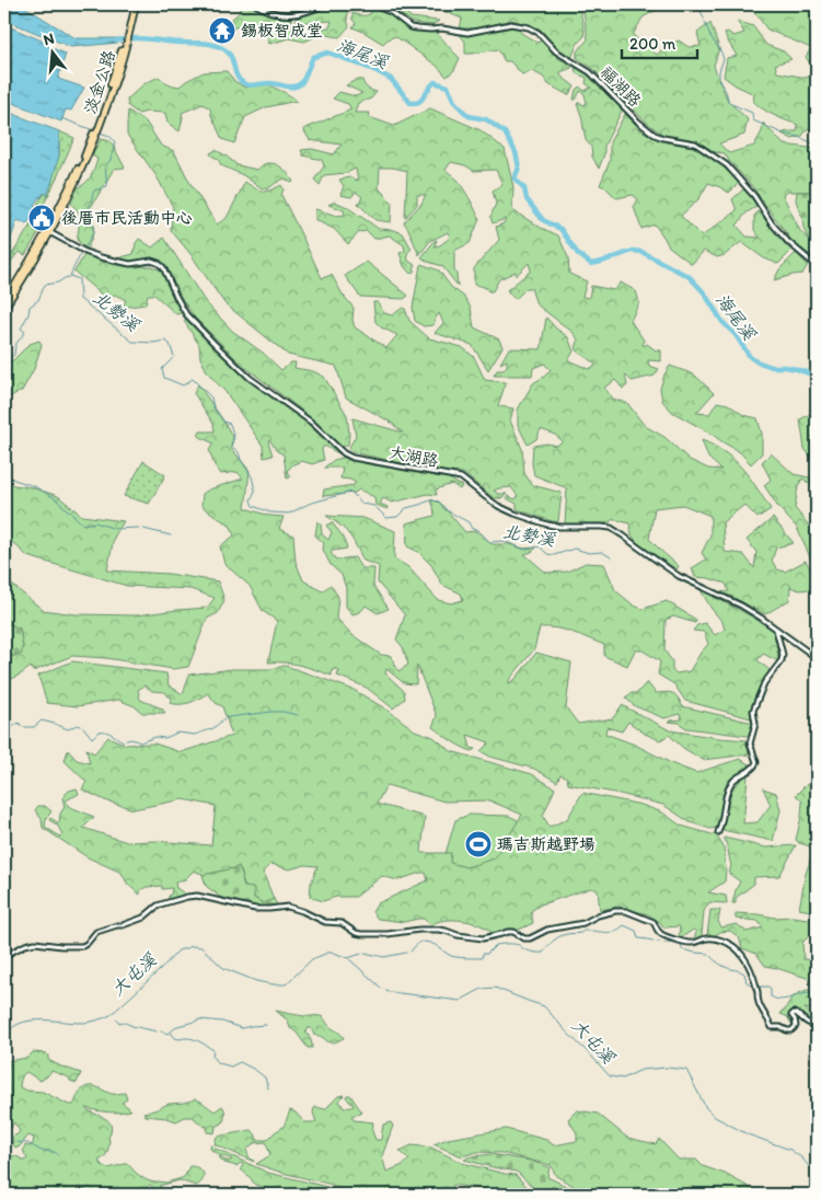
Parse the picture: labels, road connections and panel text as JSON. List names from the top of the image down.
{
  "streets": {
    "main road": ["淡金公路"],
    "street": ["福湖路", "大湖路"]
  },
  "crossings": [
    ["淡金公路", "大湖路"]
  ],
  "water": ["海尾溪", "北勢溪", "大屯溪"],
  "places": {
    "temple": ["錫板智成堂"],
    "public building": ["後厝市民活動中心"],
    "sports": ["瑪吉斯越野場"]
  },
  "scale_bar": "200 m",
  "north": "top"
}
